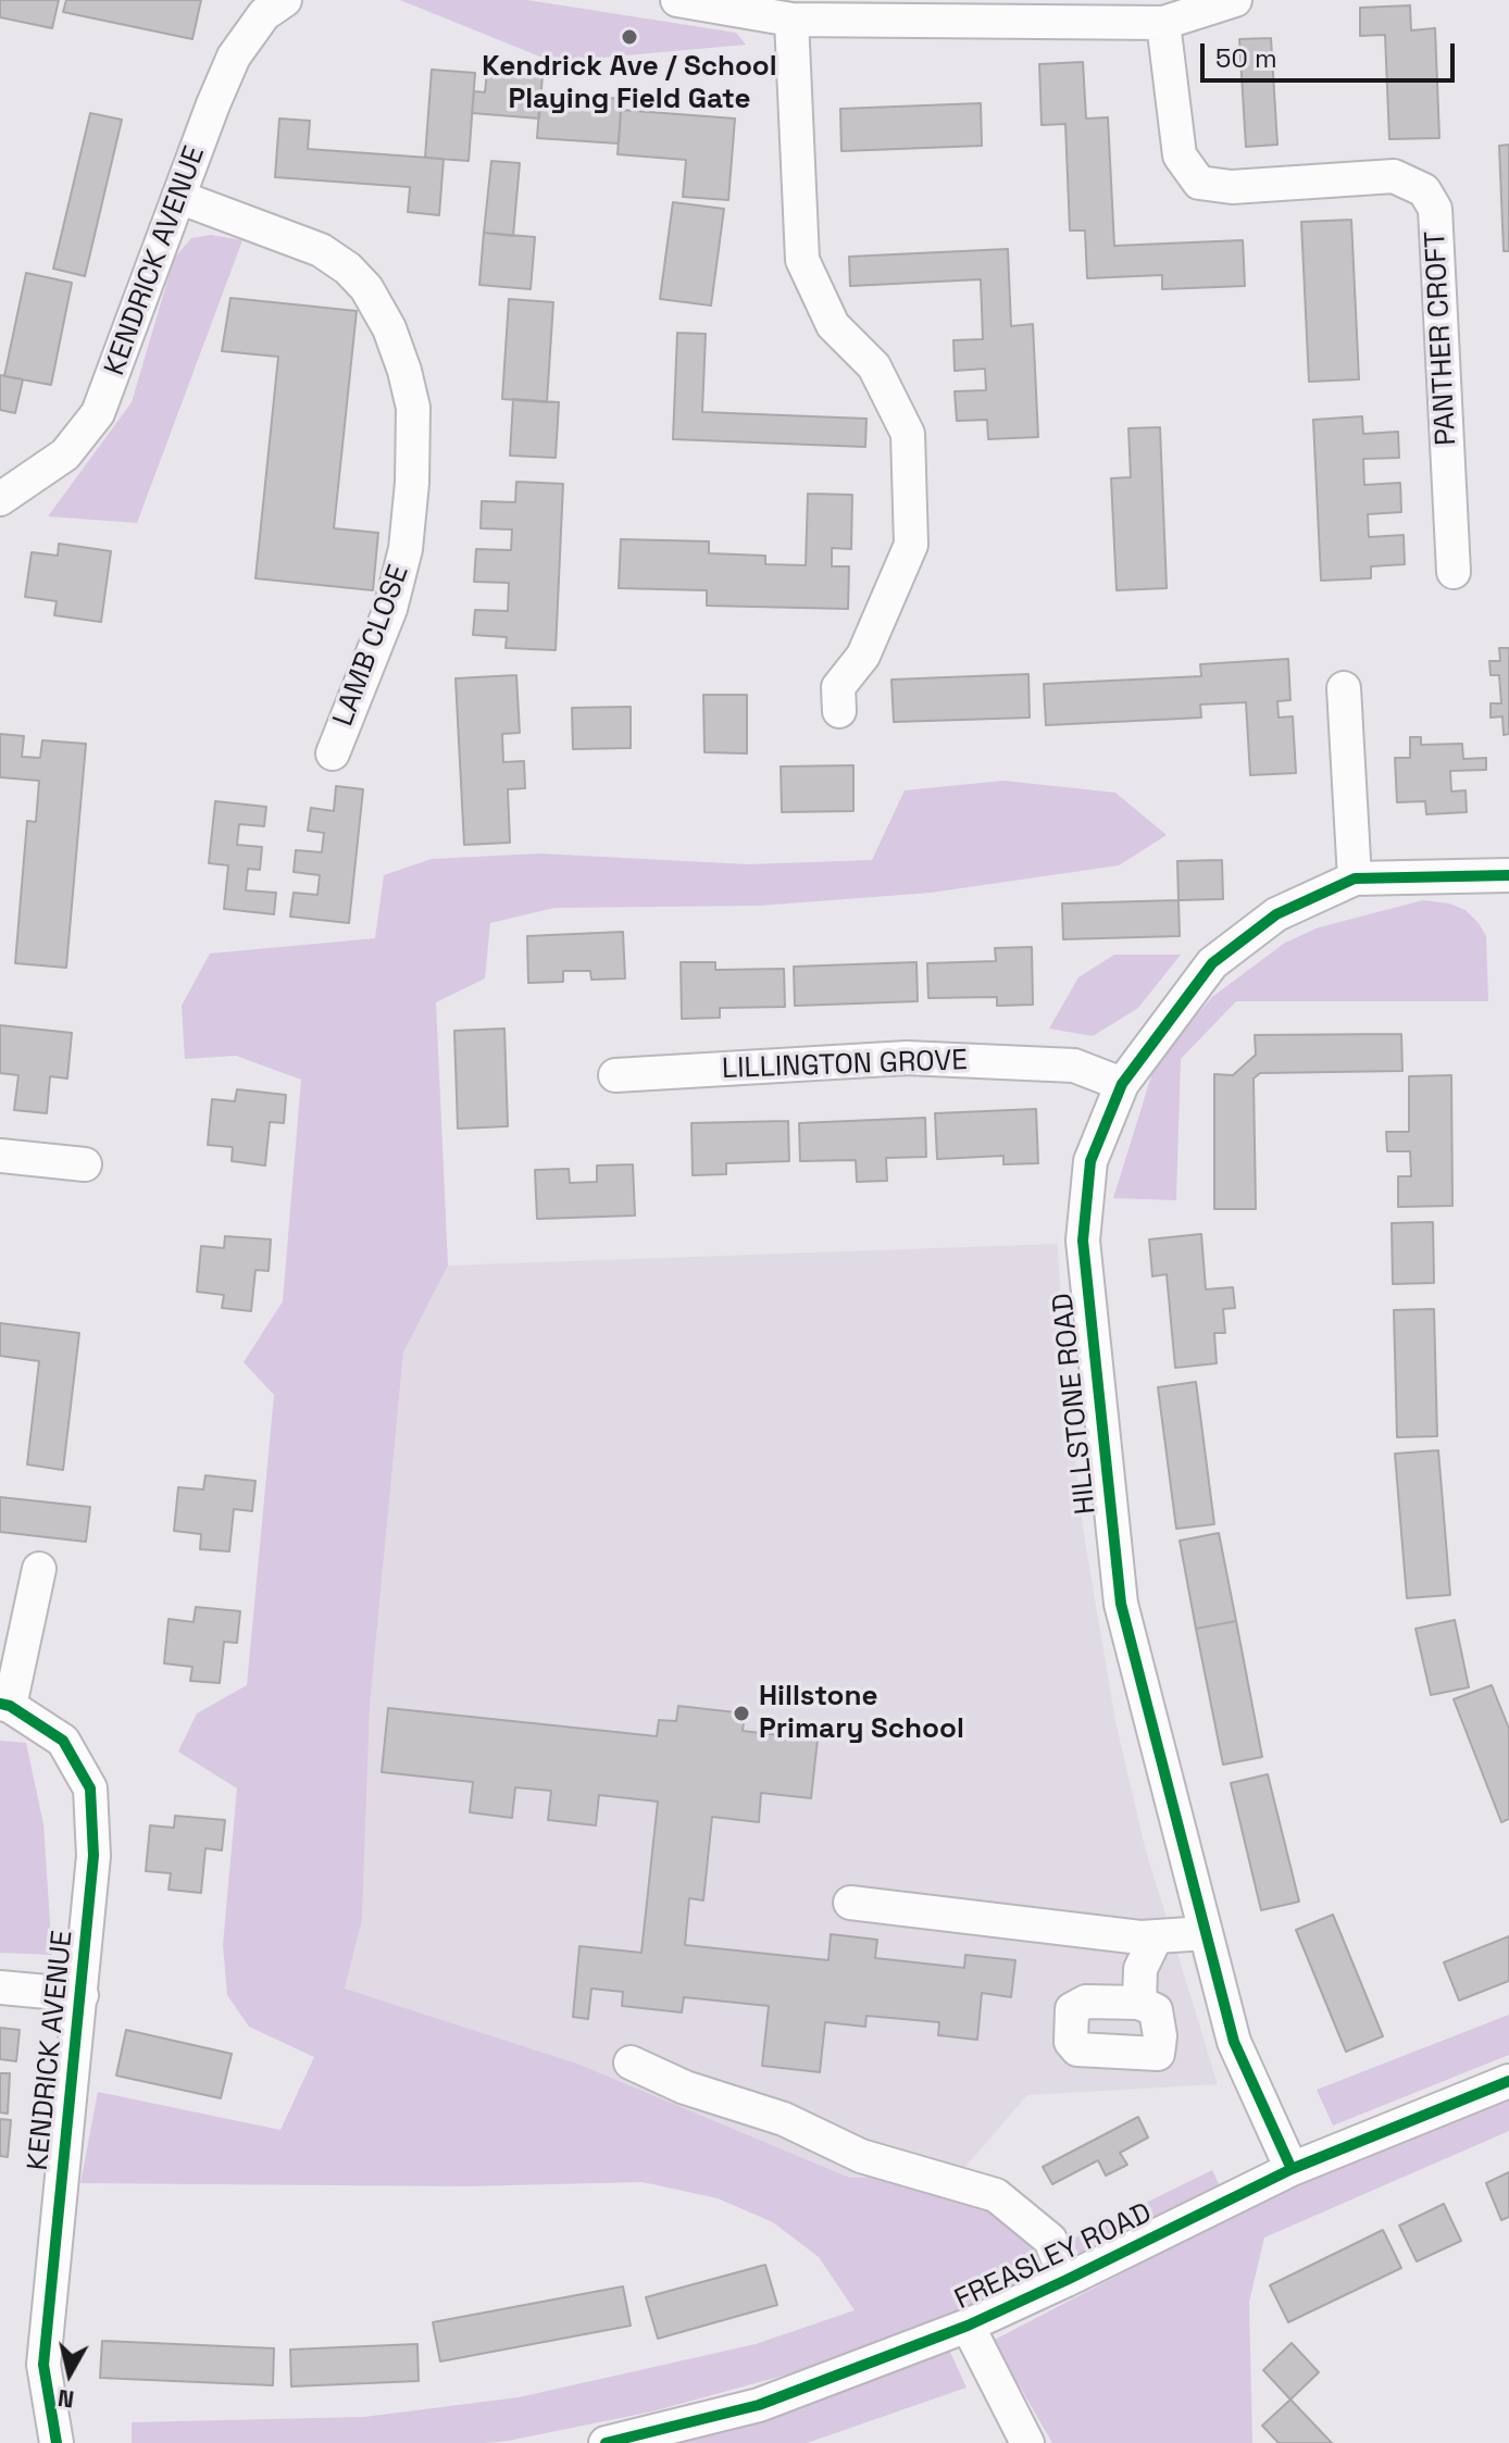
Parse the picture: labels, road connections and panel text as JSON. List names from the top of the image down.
{
  "streets": {
    "street": [
      "KENDRICK AVENUE",
      "PANTHER CROFT",
      "LAMB CLOSE",
      "LILLINGTON GROVE",
      "HILLSTONE ROAD",
      "FREASLEY ROAD"
    ]
  },
  "crossings": [
    ["KENDRICK AVENUE", "LAMB CLOSE"],
    ["LILLINGTON GROVE", "HILLSTONE ROAD"],
    ["HILLSTONE ROAD", "FREASLEY ROAD"]
  ],
  "places": ["Kendrick Ave / School Playing Field Gate", "Hillstone Primary School"],
  "scale_bar": "50 m",
  "north": "bottom"
}
